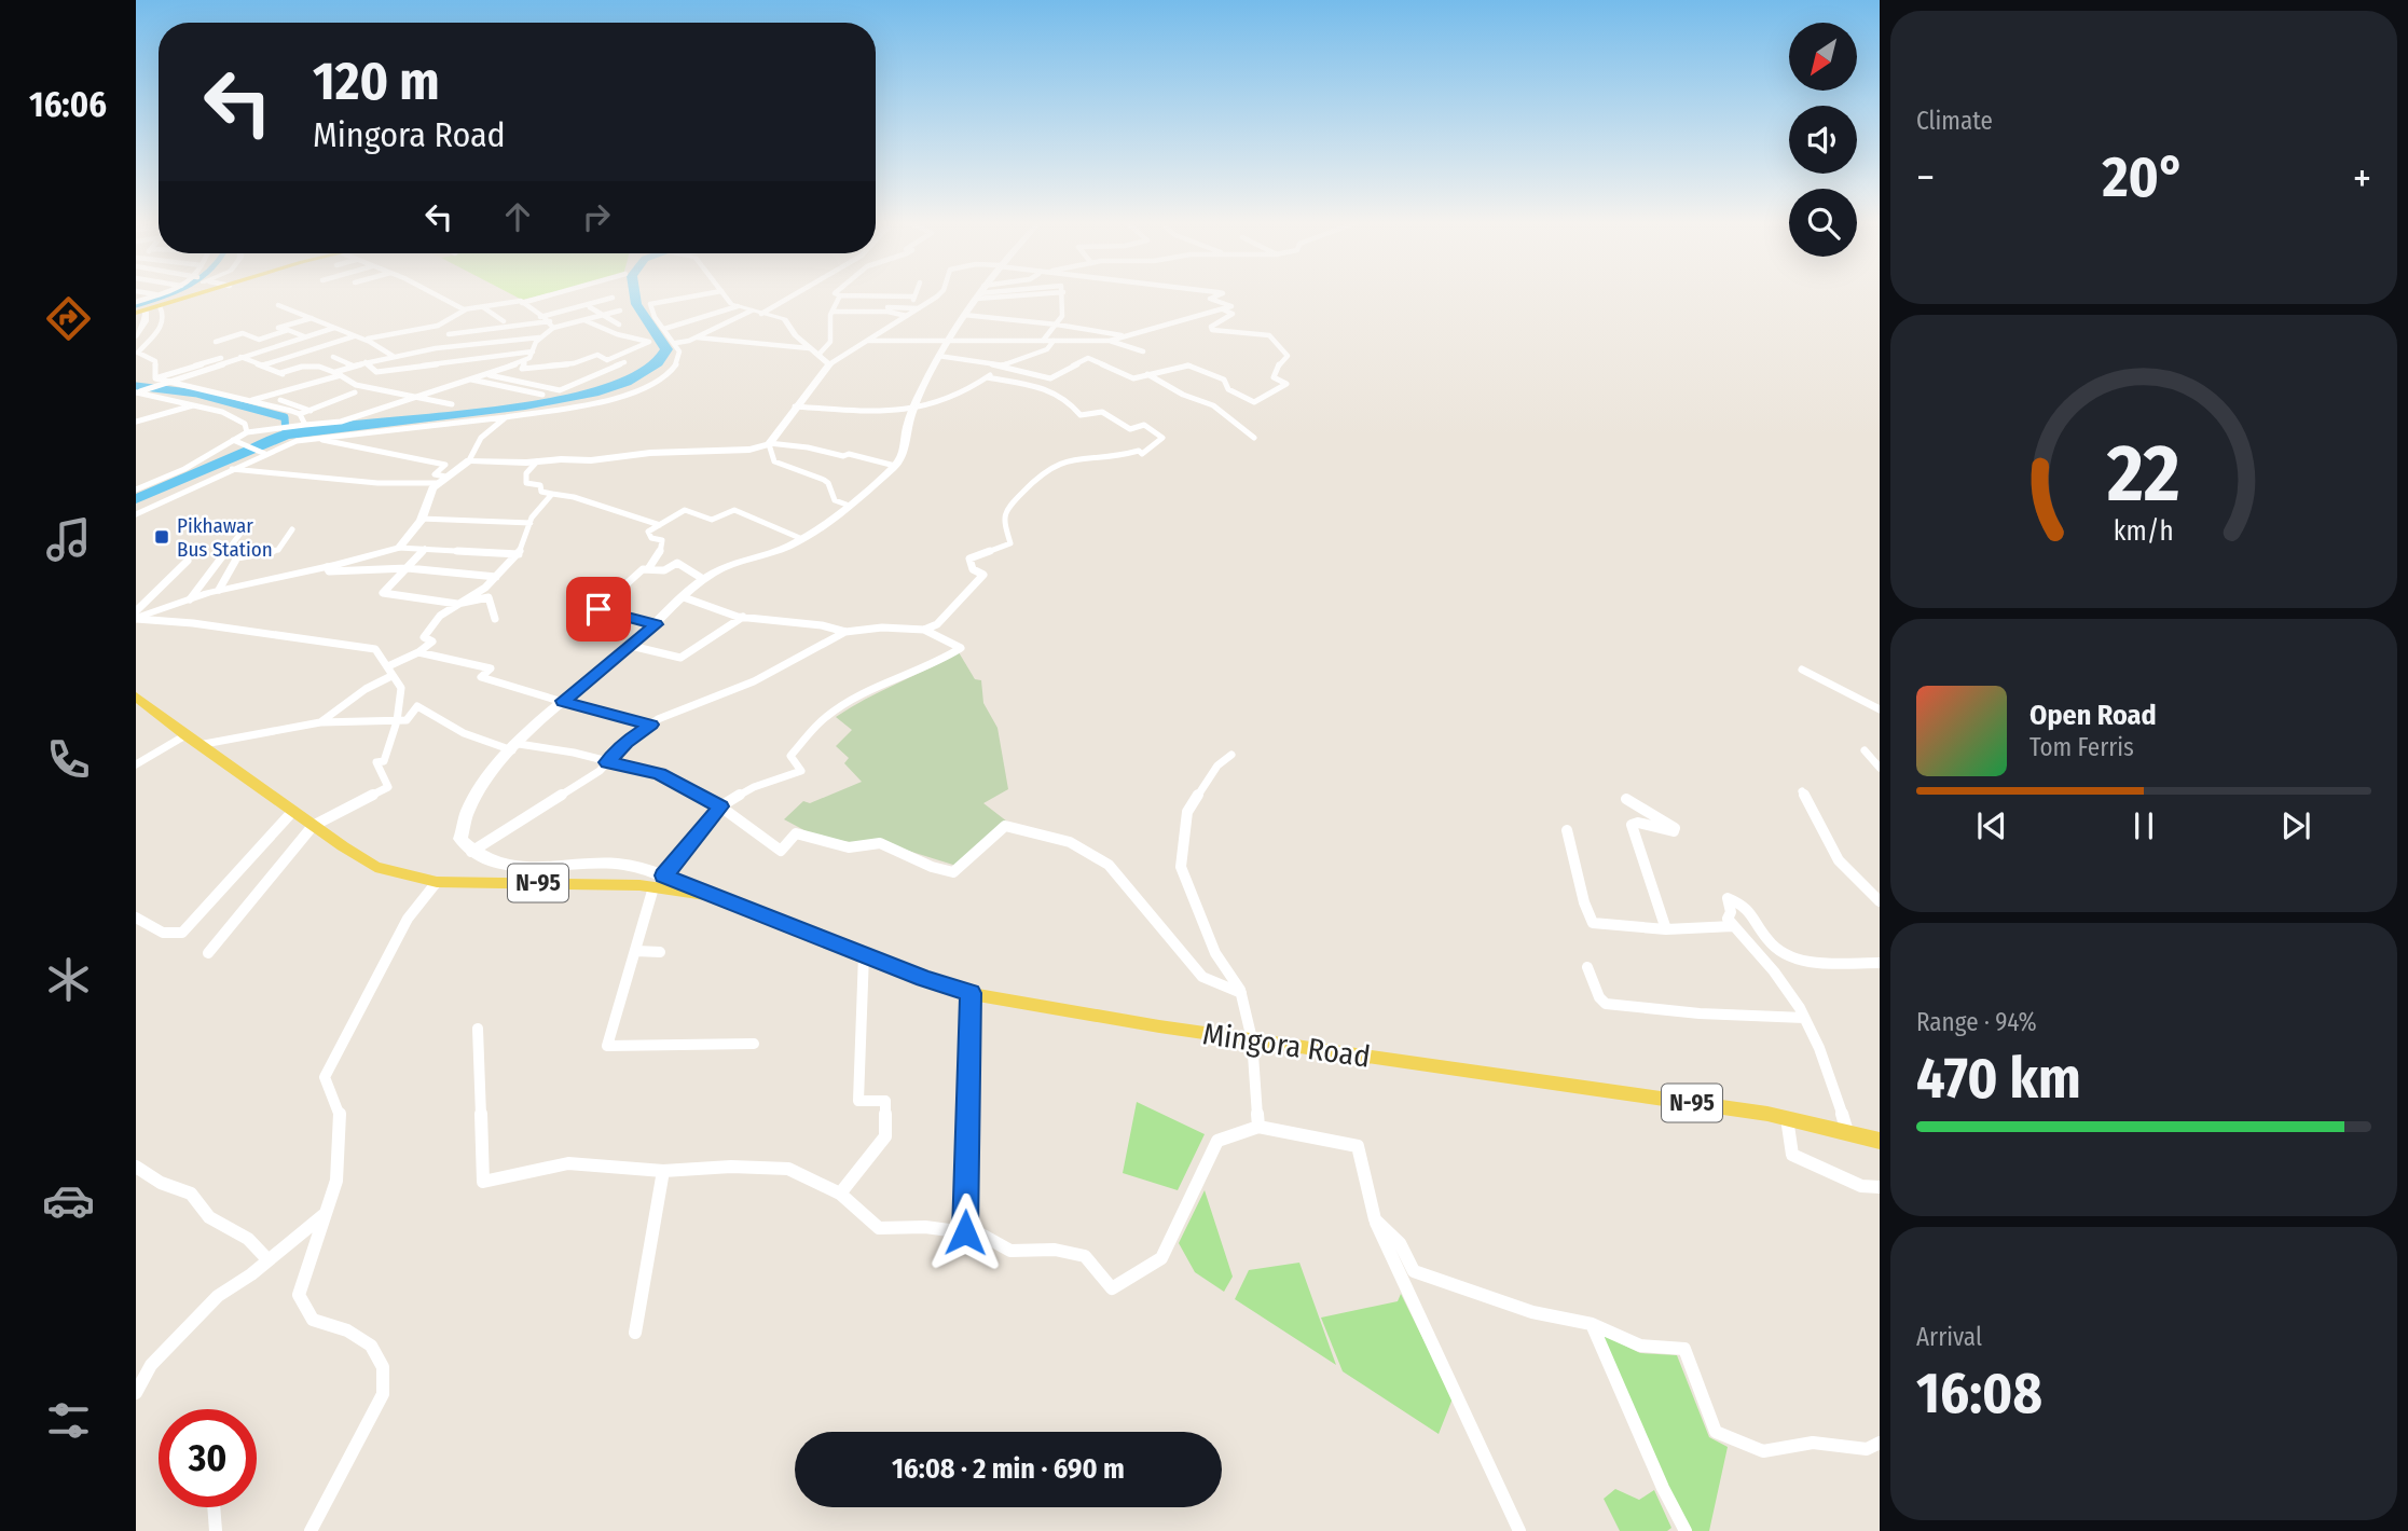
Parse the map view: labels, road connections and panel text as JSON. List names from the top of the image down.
{
  "streets": {
    "main road": ["N-95", "Mingora Road"]
  },
  "crossings": [
    ["N-95", "Mingora Road"]
  ],
  "places": {
    "transit": ["Pikhawar Bus Station"]
  },
  "north": "bottom left",
  "page": {
    "tabs": "16:06",
    "tile": [
      "Climate",
      ["Range · 94%", "470 km"],
      ["Arrival", "16:08"]
    ],
    "turn": ["120 m", "Mingora Road"],
    "heat": ["−", "20°", "+"],
    "song": ["Open Road", "Tom Ferris"],
    "limit": "30",
    "trip": "16:08 · 2 min · 690 m",
    "gauge": ["22", "km/h"]
  }
}
